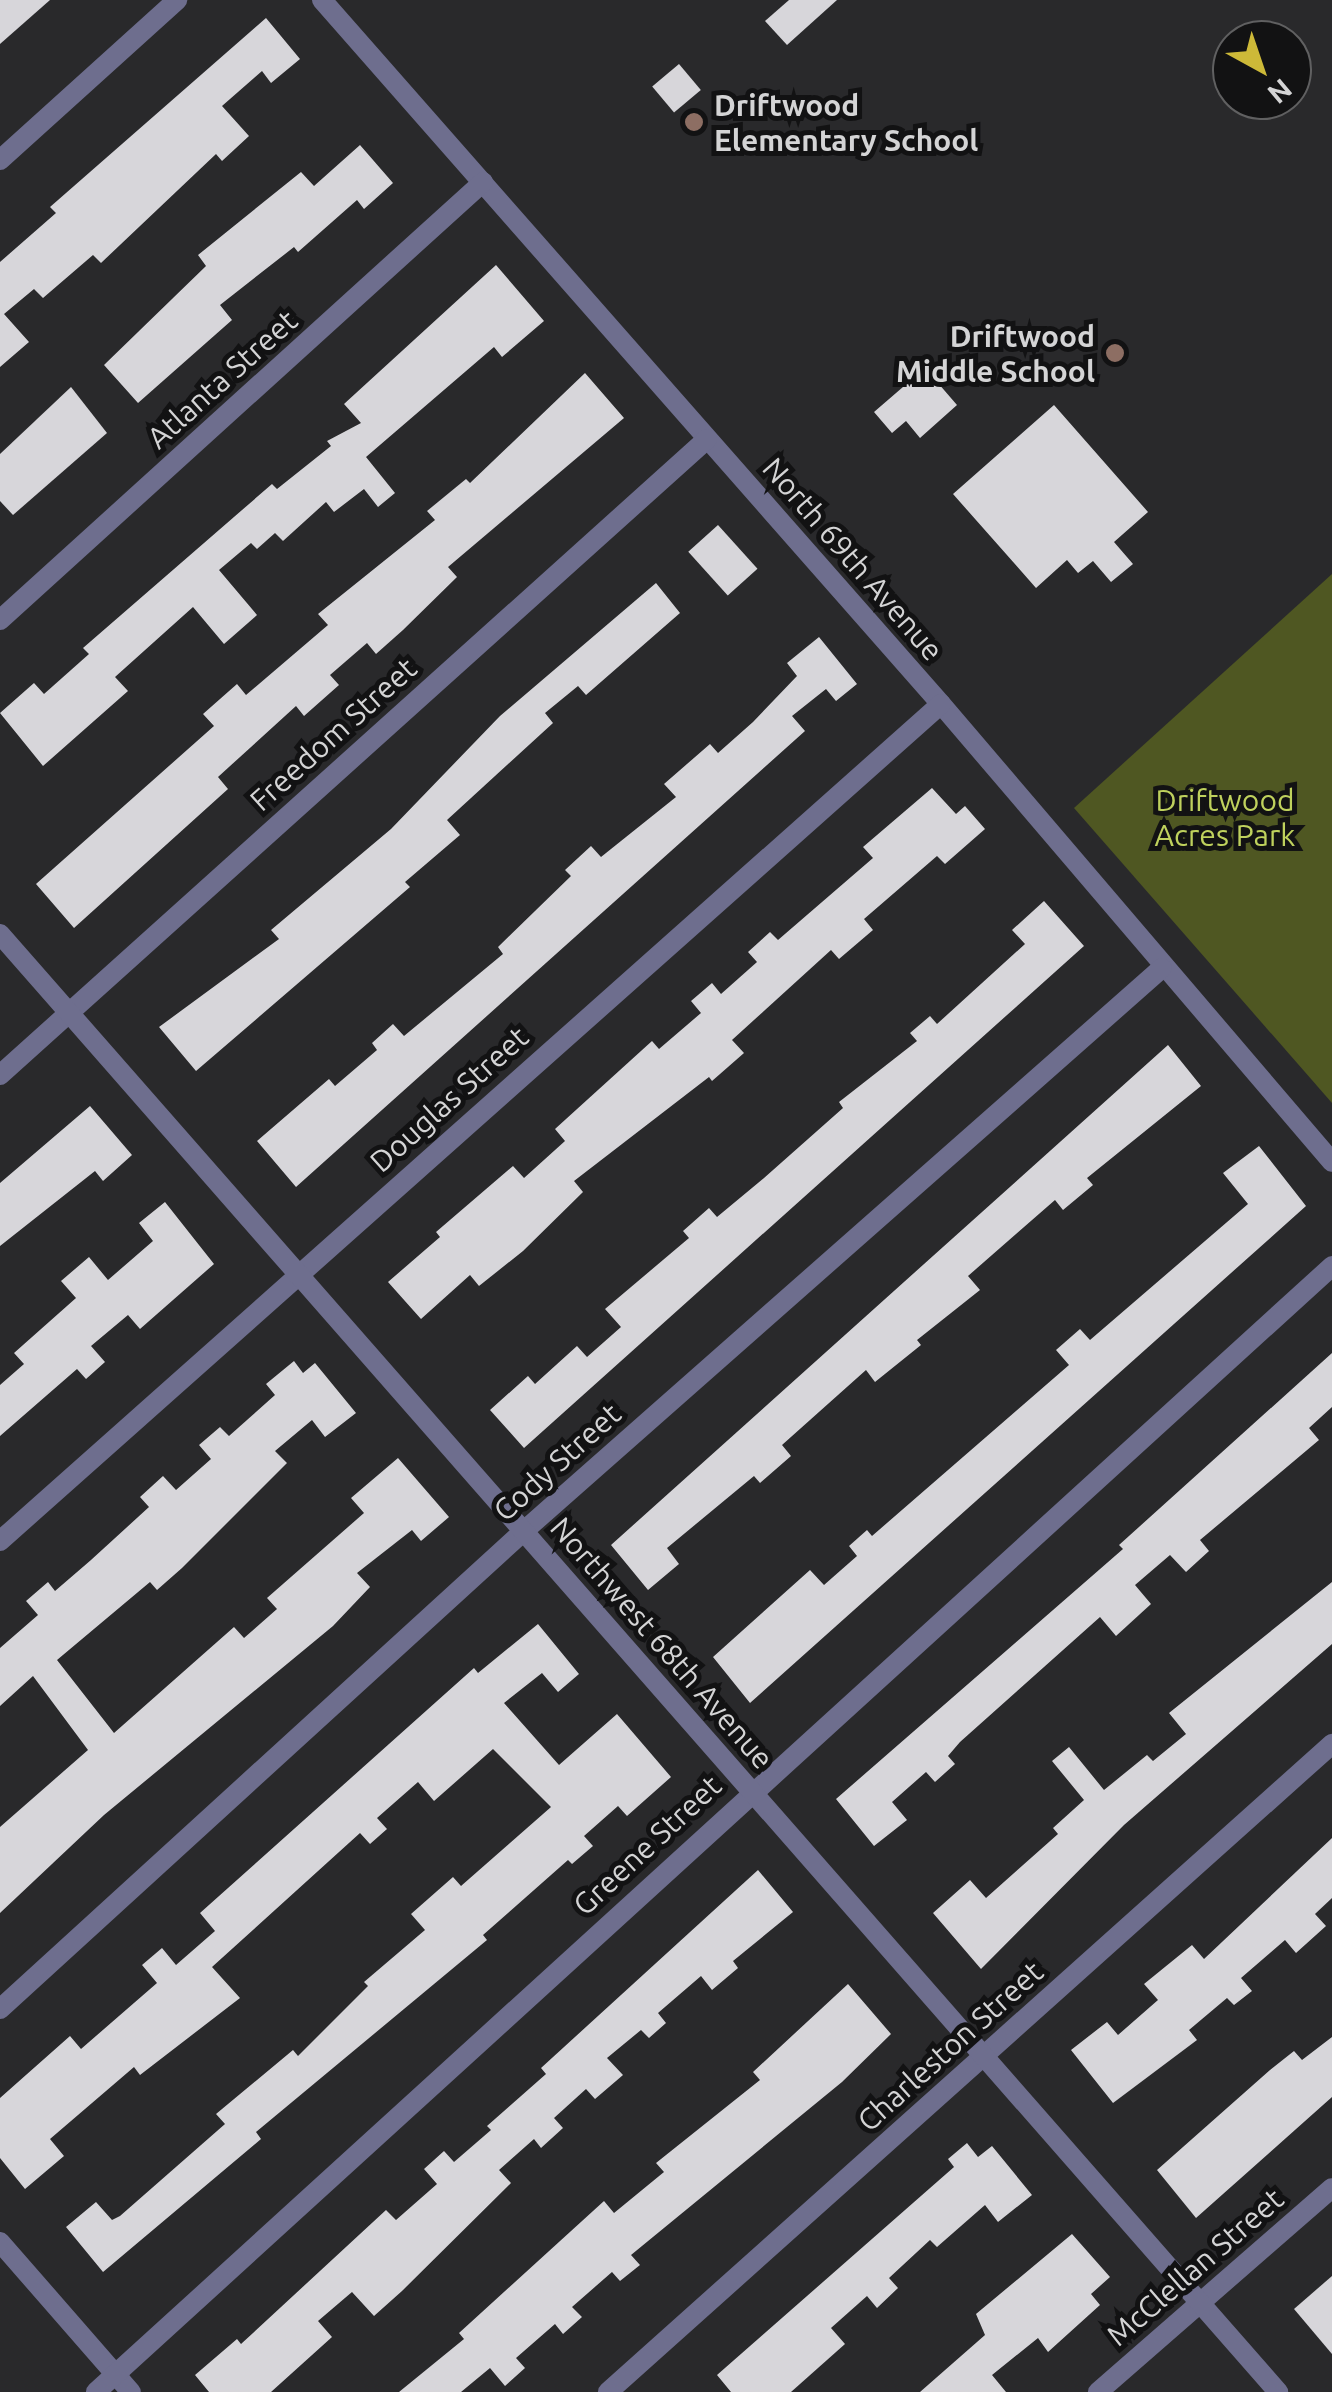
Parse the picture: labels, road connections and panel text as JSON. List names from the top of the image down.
{
  "streets": {
    "street": [
      "Atlanta Street",
      "North 69th Avenue",
      "Freedom Street",
      "Douglas Street",
      "Cody Street",
      "Northwest 68th Avenue",
      "Greene Street",
      "Charleston Street",
      "McClellan Street"
    ]
  },
  "crossings": [
    ["Atlanta Street", "North 69th Avenue"],
    ["North 69th Avenue", "Freedom Street"],
    ["North 69th Avenue", "Douglas Street"],
    ["North 69th Avenue", "Cody Street"],
    ["Freedom Street", "Northwest 68th Avenue"],
    ["Douglas Street", "Northwest 68th Avenue"],
    ["Cody Street", "Northwest 68th Avenue"],
    ["Northwest 68th Avenue", "Greene Street"],
    ["Northwest 68th Avenue", "Charleston Street"],
    ["Northwest 68th Avenue", "McClellan Street"]
  ],
  "parks": ["Driftwood Acres Park"],
  "places": ["Driftwood Elementary School", "Driftwood Middle School"],
  "north": "bottom right"
}
